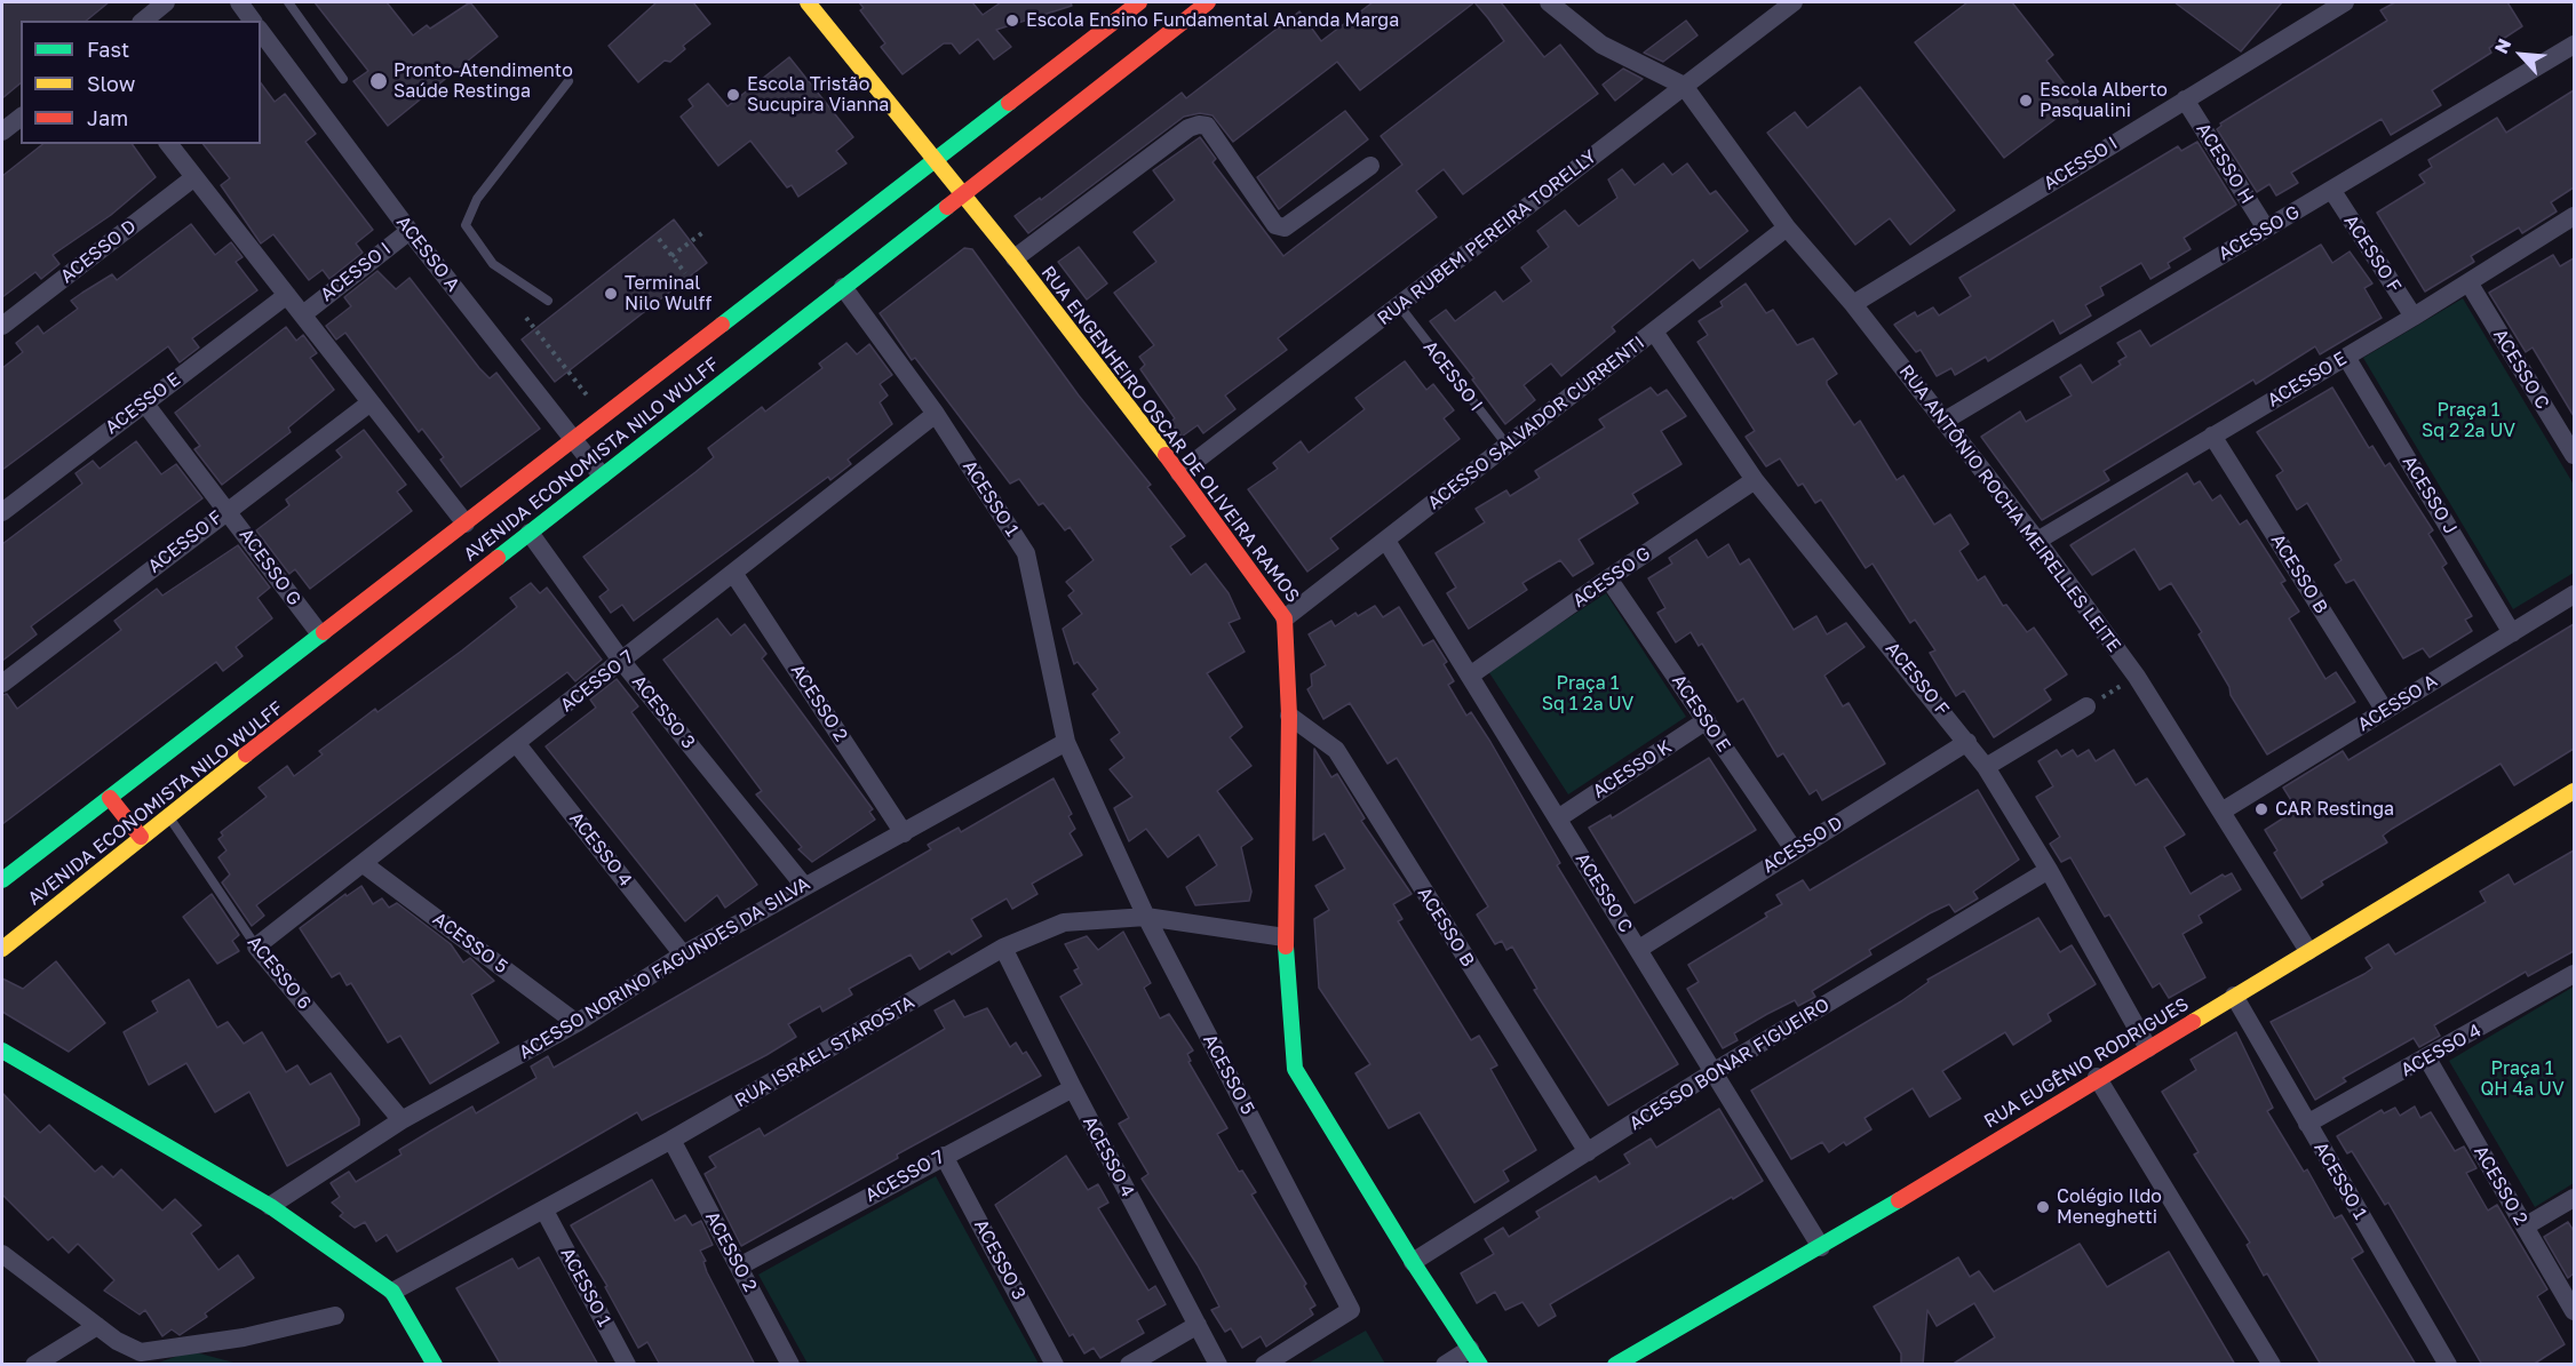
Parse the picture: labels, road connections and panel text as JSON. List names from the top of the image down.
{
  "streets": {
    "street": [
      "ACESSO I",
      "ACESSO H",
      "ACESSO G",
      "RUA RUBEM PEREIRA TORELLY",
      "ACESSO D",
      "ACESSO A",
      "ACESSO F",
      "ACESSO C",
      "ACESSO E",
      "ACESSO SALVADOR CURRENTI",
      "RUA ENGENHEIRO OSCAR DE OLIVEIRA RAMOS",
      "AVENIDA ECONOMISTA NILO WULFF",
      "ACESSO J",
      "ACESSO 1",
      "RUA ANTÔNIO ROCHA MEIRELLES LEITE",
      "ACESSO B",
      "ACESSO 7",
      "ACESSO 2",
      "ACESSO 3",
      "ACESSO K",
      "ACESSO 4",
      "ACESSO 5",
      "ACESSO NORINO FAGUNDES DA SILVA",
      "ACESSO 6",
      "RUA ISRAEL STAROSTA",
      "RUA EUGÊNIO RODRIGUES",
      "ACESSO BONAR FIGUEIRO"
    ]
  },
  "crossings": [
    ["ACESSO I", "ACESSO H"],
    ["ACESSO I", "RUA RUBEM PEREIRA TORELLY"],
    ["ACESSO I", "ACESSO A"],
    ["ACESSO I", "ACESSO SALVADOR CURRENTI"],
    ["ACESSO I", "RUA ANTÔNIO ROCHA MEIRELLES LEITE"],
    ["ACESSO H", "ACESSO G"],
    ["ACESSO G", "ACESSO F"],
    ["ACESSO G", "ACESSO C"],
    ["ACESSO G", "ACESSO E"],
    ["ACESSO G", "AVENIDA ECONOMISTA NILO WULFF"],
    ["ACESSO G", "RUA ANTÔNIO ROCHA MEIRELLES LEITE"],
    ["RUA RUBEM PEREIRA TORELLY", "RUA ENGENHEIRO OSCAR DE OLIVEIRA RAMOS"],
    ["RUA RUBEM PEREIRA TORELLY", "RUA ANTÔNIO ROCHA MEIRELLES LEITE"],
    ["ACESSO D", "ACESSO F"],
    ["ACESSO D", "ACESSO C"],
    ["ACESSO D", "ACESSO E"],
    ["ACESSO A", "AVENIDA ECONOMISTA NILO WULFF"],
    ["ACESSO A", "ACESSO J"],
    ["ACESSO A", "RUA ANTÔNIO ROCHA MEIRELLES LEITE"],
    ["ACESSO A", "ACESSO B"],
    ["ACESSO F", "ACESSO E"],
    ["ACESSO F", "ACESSO SALVADOR CURRENTI"],
    ["ACESSO F", "RUA EUGÊNIO RODRIGUES"],
    ["ACESSO F", "ACESSO BONAR FIGUEIRO"],
    ["ACESSO C", "ACESSO E"],
    ["ACESSO C", "ACESSO SALVADOR CURRENTI"],
    ["ACESSO C", "ACESSO K"],
    ["ACESSO C", "RUA EUGÊNIO RODRIGUES"],
    ["ACESSO C", "ACESSO BONAR FIGUEIRO"],
    ["ACESSO E", "ACESSO J"],
    ["ACESSO E", "RUA ANTÔNIO ROCHA MEIRELLES LEITE"],
    ["ACESSO E", "ACESSO B"],
    ["ACESSO E", "ACESSO K"],
    ["ACESSO SALVADOR CURRENTI", "RUA ENGENHEIRO OSCAR DE OLIVEIRA RAMOS"],
    ["ACESSO SALVADOR CURRENTI", "RUA ANTÔNIO ROCHA MEIRELLES LEITE"],
    ["RUA ENGENHEIRO OSCAR DE OLIVEIRA RAMOS", "AVENIDA ECONOMISTA NILO WULFF"],
    ["RUA ENGENHEIRO OSCAR DE OLIVEIRA RAMOS", "ACESSO B"],
    ["RUA ENGENHEIRO OSCAR DE OLIVEIRA RAMOS", "RUA ISRAEL STAROSTA"],
    ["RUA ENGENHEIRO OSCAR DE OLIVEIRA RAMOS", "ACESSO BONAR FIGUEIRO"],
    ["AVENIDA ECONOMISTA NILO WULFF", "ACESSO 1"],
    ["AVENIDA ECONOMISTA NILO WULFF", "ACESSO 3"],
    ["AVENIDA ECONOMISTA NILO WULFF", "ACESSO 6"],
    ["ACESSO 1", "ACESSO 7"],
    ["ACESSO 1", "ACESSO 4"],
    ["ACESSO 1", "ACESSO 5"],
    ["ACESSO 1", "ACESSO NORINO FAGUNDES DA SILVA"],
    ["ACESSO 1", "RUA ISRAEL STAROSTA"],
    ["ACESSO 1", "RUA EUGÊNIO RODRIGUES"],
    ["RUA ANTÔNIO ROCHA MEIRELLES LEITE", "RUA EUGÊNIO RODRIGUES"],
    ["ACESSO B", "ACESSO BONAR FIGUEIRO"],
    ["ACESSO 7", "ACESSO 2"],
    ["ACESSO 7", "ACESSO 3"],
    ["ACESSO 7", "ACESSO 4"],
    ["ACESSO 7", "ACESSO 5"],
    ["ACESSO 7", "ACESSO 6"],
    ["ACESSO 2", "ACESSO 4"],
    ["ACESSO 2", "ACESSO NORINO FAGUNDES DA SILVA"],
    ["ACESSO 2", "RUA ISRAEL STAROSTA"],
    ["ACESSO 3", "ACESSO NORINO FAGUNDES DA SILVA"],
    ["ACESSO 4", "ACESSO NORINO FAGUNDES DA SILVA"],
    ["ACESSO 4", "RUA ISRAEL STAROSTA"],
    ["ACESSO 5", "ACESSO NORINO FAGUNDES DA SILVA"],
    ["ACESSO 5", "RUA ISRAEL STAROSTA"],
    ["ACESSO NORINO FAGUNDES DA SILVA", "ACESSO 6"]
  ],
  "parks": ["Praça 1 Sq 2 2ª UV", "Praça 1 Sq 1 2ª UV", "Praça 1 QH 4ª UV"],
  "places": [
    "Escola Ensino Fundamental Ananda Marga",
    "Pronto-Atendimento Saúde Restinga",
    "Escola Tristão Sucupira Vianna",
    "Escola Alberto Pasqualini",
    "Terminal Nilo Wulff",
    "CAR Restinga",
    "Colégio Ildo Meneghetti"
  ],
  "legend": ["Fast", "Slow", "Jam"],
  "north": "top left"
}
